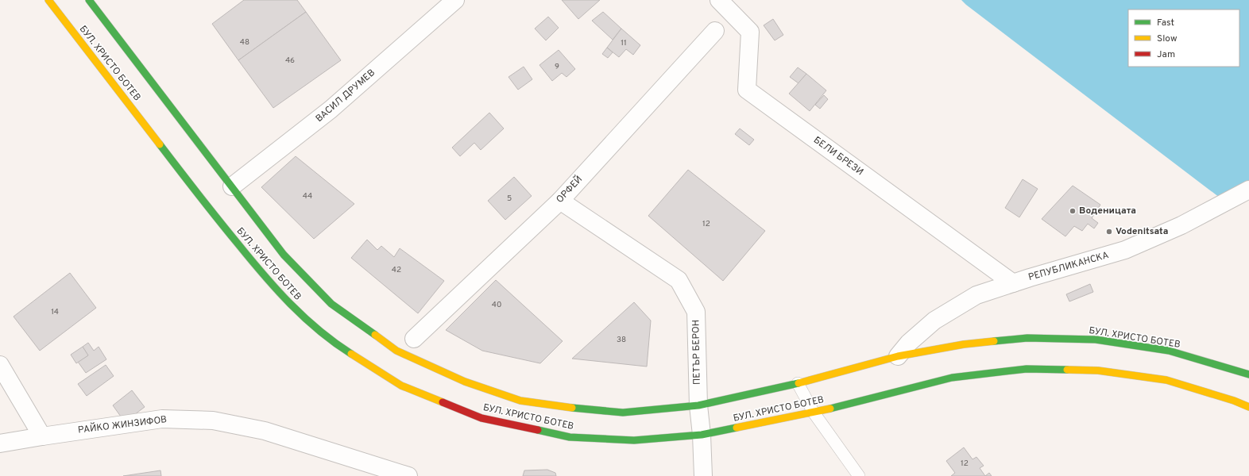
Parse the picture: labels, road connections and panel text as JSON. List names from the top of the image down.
{
  "streets": {
    "main road": ["БУЛ. ХРИСТО БОТЕВ"],
    "street": [
      "ВАСИЛ ДРУМЕВ",
      "БЕЛИ БРЕЗИ",
      "ОРФЕЙ",
      "РЕПУБЛИКАНСКА",
      "ПЕТЪР БЕРОН",
      "РАЙКО ЖИНЗИФОВ"
    ]
  },
  "crossings": [
    ["БУЛ. ХРИСТО БОТЕВ", "ВАСИЛ ДРУМЕВ"],
    ["БУЛ. ХРИСТО БОТЕВ", "РЕПУБЛИКАНСКА"],
    ["БУЛ. ХРИСТО БОТЕВ", "ПЕТЪР БЕРОН"],
    ["БЕЛИ БРЕЗИ", "РЕПУБЛИКАНСКА"],
    ["ОРФЕЙ", "ПЕТЪР БЕРОН"]
  ],
  "places": ["Воденицата", "Vodenitsata"],
  "house_numbers": [
    "48",
    "11",
    "46",
    "9",
    "44",
    "5",
    "12",
    "42",
    "40",
    "14",
    "38",
    "12"
  ],
  "legend": ["Fast", "Slow", "Jam"]
}
